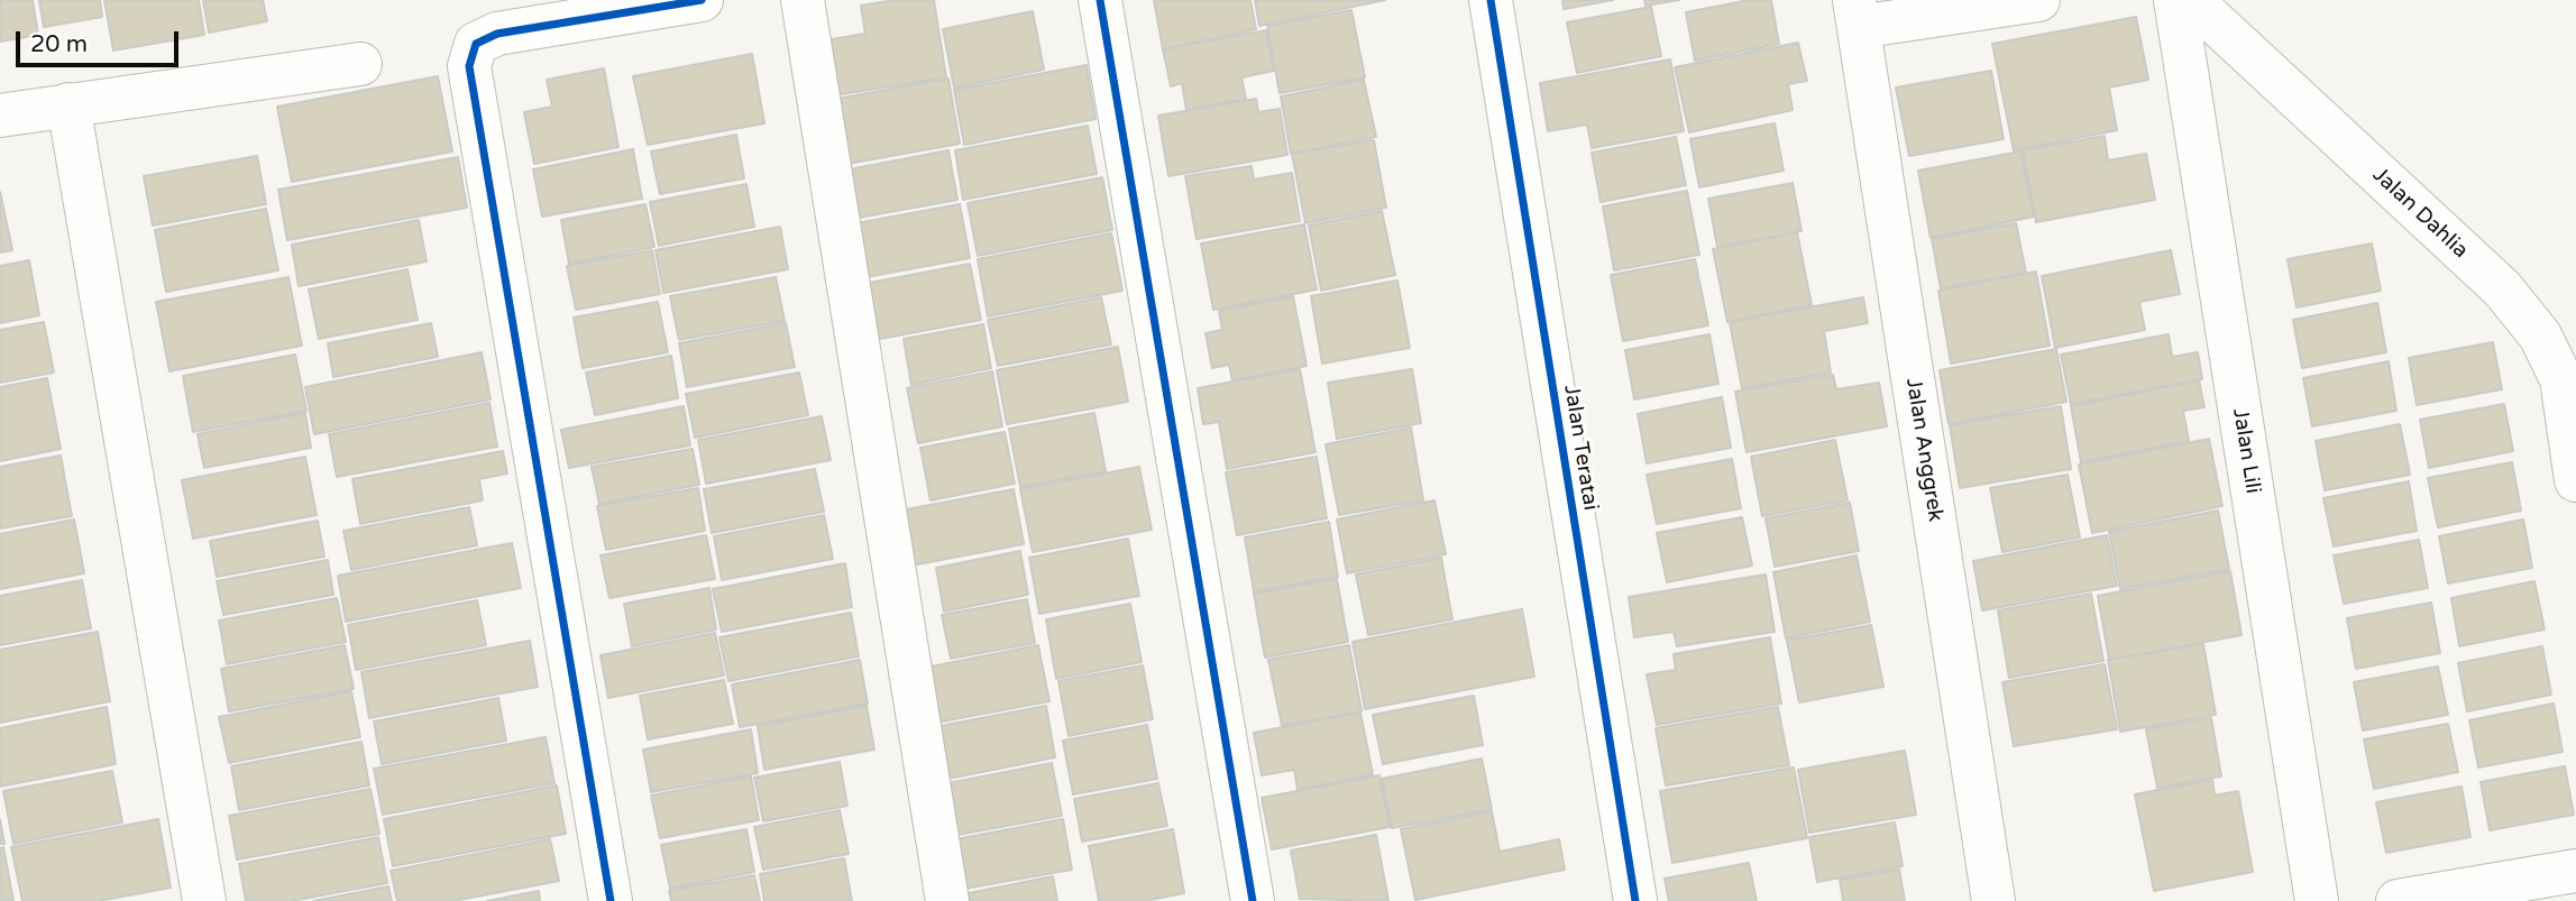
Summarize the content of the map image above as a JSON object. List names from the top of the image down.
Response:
{
  "streets": {
    "street": [
      "Jalan Dahlia",
      "Jalan Teratai",
      "Jalan Anggrek",
      "Jalan Lili"
    ]
  },
  "crossings": [
    ["Jalan Dahlia", "Jalan Lili"]
  ],
  "scale_bar": "20 m"
}
